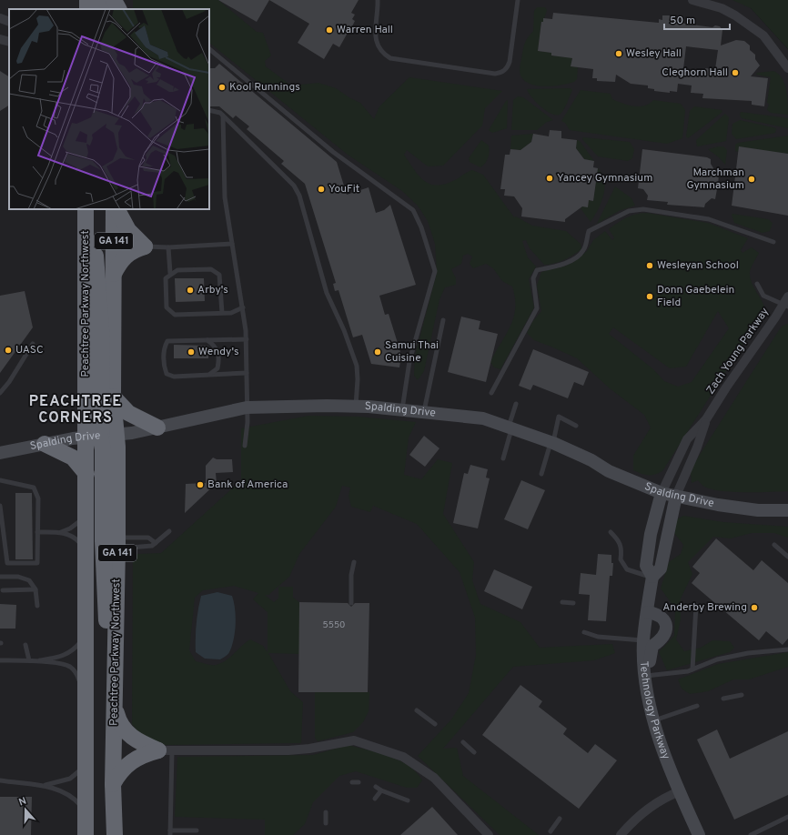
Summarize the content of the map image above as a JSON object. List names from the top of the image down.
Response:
{
  "streets": {
    "highway": ["GA 141", "Peachtree Parkway Northwest"],
    "main road": ["Spalding Drive", "Technology Parkway"],
    "street": ["Zach Young Parkway"]
  },
  "crossings": [
    ["Peachtree Parkway Northwest", "Spalding Drive"],
    ["Zach Young Parkway", "Spalding Drive"],
    ["Zach Young Parkway", "Technology Parkway"],
    ["Spalding Drive", "Technology Parkway"]
  ],
  "districts": ["PEACHTREE CORNERS"],
  "places": [
    "Warren Hall",
    "Wesley Hall",
    "Cleghorn Hall",
    "Kool Runnings",
    "Yancey Gymnasium",
    "Marchman Gymnasium",
    "YouFit",
    "Wesleyan School",
    "Arby's",
    "Donn Gaebelein Field",
    "UASC",
    "Wendy's",
    "Samui Thai Cuisine",
    "Bank of America",
    "Anderby Brewing"
  ],
  "house_numbers": ["5550"],
  "scale_bar": "50 m",
  "north": "top"
}
